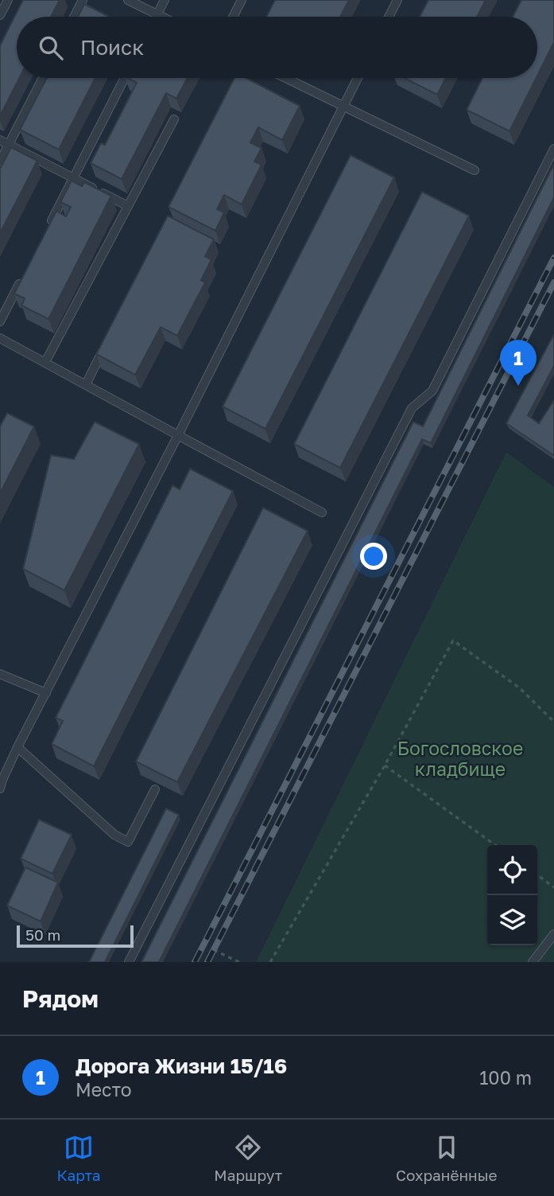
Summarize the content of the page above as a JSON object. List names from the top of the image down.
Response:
{
  "parks": ["Богословское кладбище"],
  "scale_bar": "50 m",
  "page": {
    "search": "Поиск",
    "pins": "1",
    "scale": "50 m",
    "heading": "Рядом",
    "list": [
      {
        "mark": "1",
        "name": "Дорога Жизни 15/16",
        "note": "Место",
        "value": "100 m"
      }
    ],
    "nav": ["Карта", "Маршрут", "Сохранённые"]
  }
}
